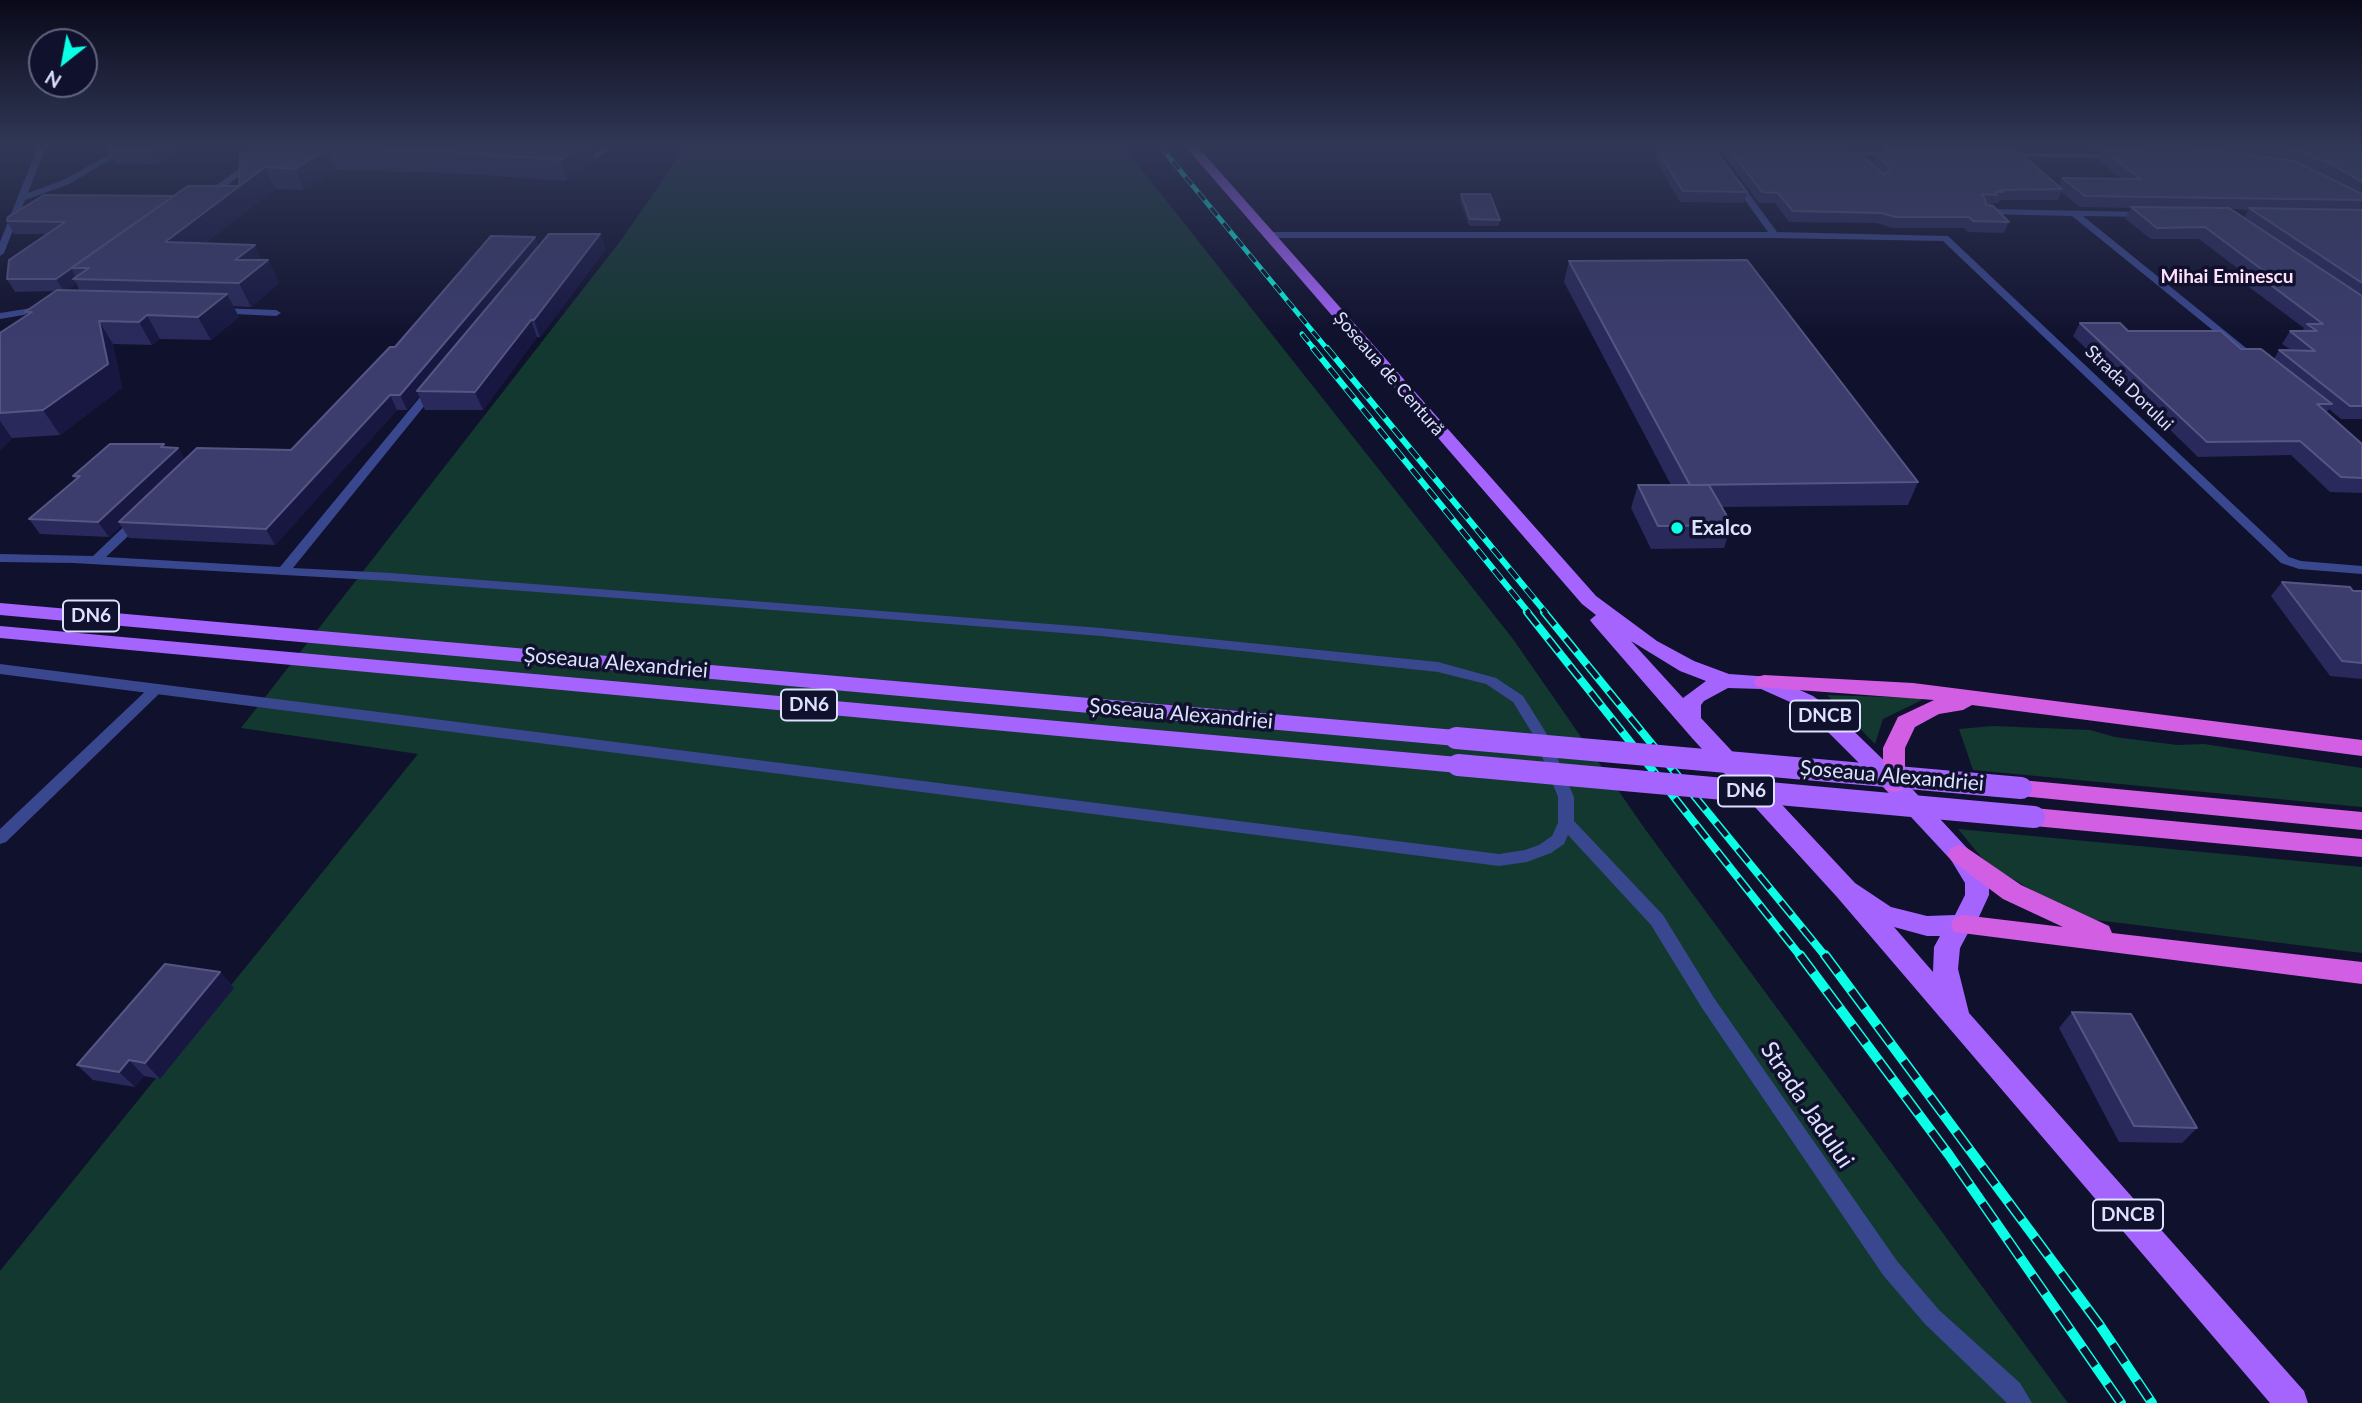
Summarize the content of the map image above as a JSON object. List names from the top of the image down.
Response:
{
  "streets": {
    "highway": ["DN6", "Șoseaua Alexandriei"],
    "main road": ["Șoseaua de Centură", "DNCB"],
    "street": ["Strada Dorului", "Strada Jadului"]
  },
  "districts": ["Mihai Eminescu"],
  "places": ["Exalco"],
  "north": "bottom left"
}
